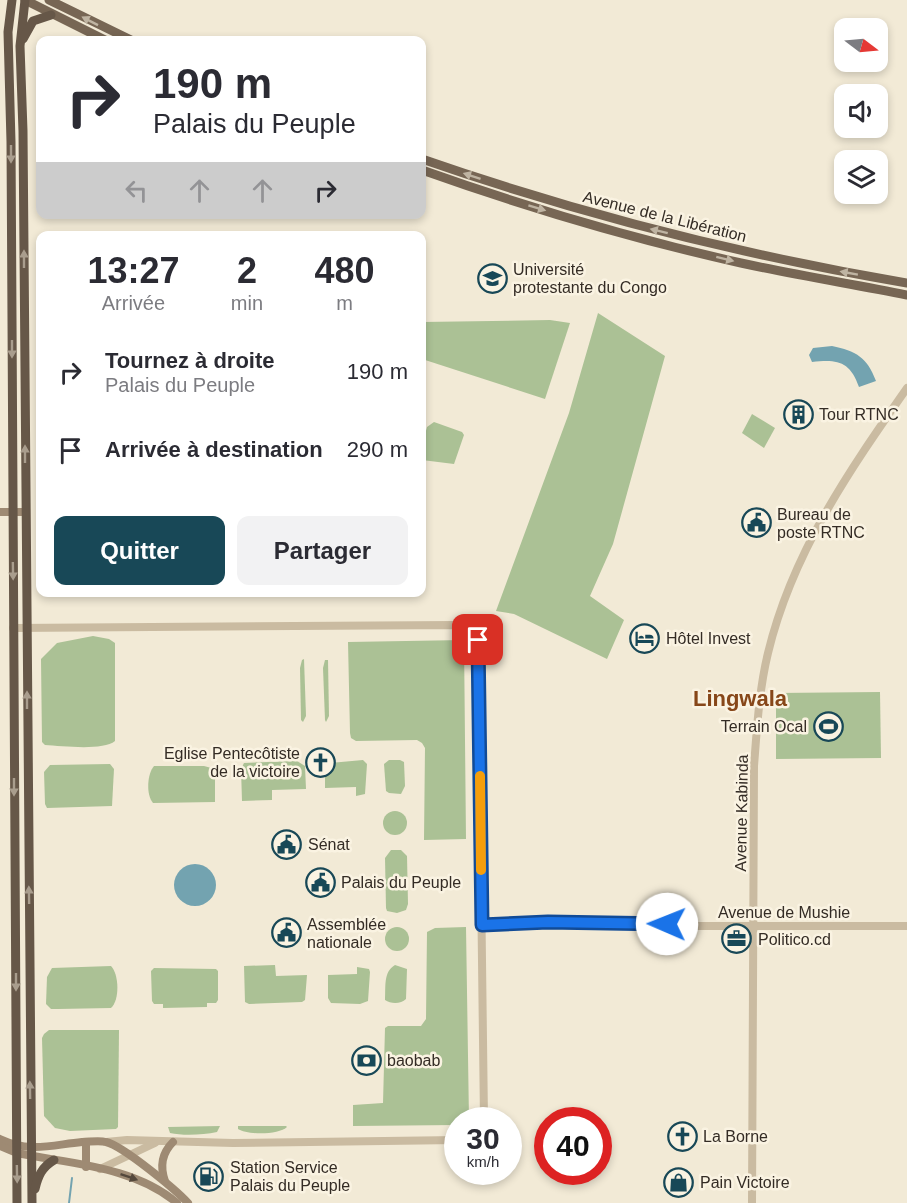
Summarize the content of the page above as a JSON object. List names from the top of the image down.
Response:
{
  "streets": {
    "main road": ["Avenue de la Libération"],
    "street": ["Avenue Kabinda", "Avenue de Mushie"]
  },
  "crossings": [
    ["Avenue Kabinda", "Avenue de Mushie"]
  ],
  "districts": ["Lingwala"],
  "places": {
    "school or university": ["Université protestante du Congo"],
    "building": ["Tour RTNC"],
    "public building": [
      "Bureau de poste RTNC",
      "Sénat",
      "Palais du Peuple",
      "Assemblée nationale"
    ],
    "hotel": ["Hôtel Invest"],
    "sports": ["Terrain Ocal"],
    "church": ["Eglise Pentecôtiste de la victoire", "La Borne"],
    "office": ["Politico.cd"],
    "bank": ["baobab"],
    "fuel station": ["Station Service Palais du Peuple"],
    "shop": ["Pain Victoire"]
  },
  "north": "right",
  "page": {
    "turn": ["190 m", "Palais du Peuple"],
    "eta": [
      "13:27",
      "Arrivée",
      "2",
      "min",
      "480",
      "m"
    ],
    "list": [
      {
        "name": "Tournez à droite",
        "note": "Palais du Peuple",
        "value": "190 m"
      },
      {
        "name": "Arrivée à destination",
        "value": "290 m"
      }
    ],
    "buttons": ["Quitter", "Partager"],
    "speed": "30 km/h",
    "limit": "40"
  }
}
